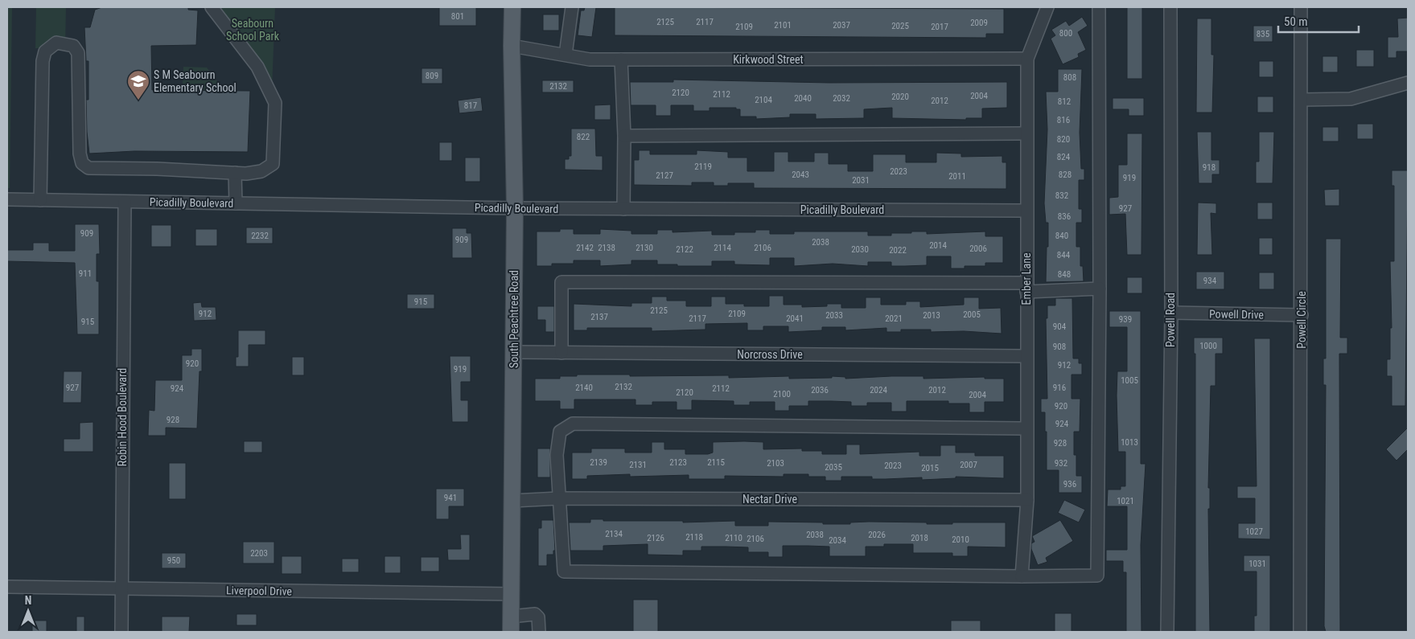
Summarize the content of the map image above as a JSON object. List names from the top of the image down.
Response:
{
  "streets": {
    "main road": ["South Peachtree Road"],
    "street": [
      "Kirkwood Street",
      "Picadilly Boulevard",
      "Ember Lane",
      "Powell Drive",
      "Powell Road",
      "Powell Circle",
      "Norcross Drive",
      "Robin Hood Boulevard",
      "Nectar Drive",
      "Liverpool Drive"
    ]
  },
  "crossings": [
    ["Kirkwood Street", "Ember Lane"],
    ["Kirkwood Street", "South Peachtree Road"],
    ["Picadilly Boulevard", "Ember Lane"],
    ["Picadilly Boulevard", "South Peachtree Road"],
    ["Picadilly Boulevard", "Robin Hood Boulevard"],
    ["Ember Lane", "Norcross Drive"],
    ["Ember Lane", "Nectar Drive"],
    ["Powell Drive", "Powell Road"],
    ["Powell Drive", "Powell Circle"],
    ["South Peachtree Road", "Norcross Drive"],
    ["South Peachtree Road", "Nectar Drive"],
    ["South Peachtree Road", "Liverpool Drive"],
    ["Robin Hood Boulevard", "Liverpool Drive"]
  ],
  "parks": ["Seabourn School Park"],
  "places": {
    "school or university": ["S M Seabourn Elementary School"]
  },
  "house_numbers": [
    "801",
    "2125",
    "2117",
    "2009",
    "2101",
    "2037",
    "2025",
    "2109",
    "2017",
    "800",
    "835",
    "809",
    "808",
    "2132",
    "2120",
    "2112",
    "2004",
    "2020",
    "2040",
    "2032",
    "2104",
    "2012",
    "812",
    "817",
    "816",
    "822",
    "820",
    "824",
    "2119",
    "918",
    "2023",
    "2043",
    "828",
    "2127",
    "2011",
    "919",
    "2031",
    "832",
    "927",
    "836",
    "909",
    "2232",
    "840",
    "909",
    "2038",
    "2014",
    "2142",
    "2138",
    "2130",
    "2114",
    "2106",
    "2006",
    "2122",
    "2030",
    "2022",
    "844",
    "911",
    "848",
    "934",
    "915",
    "2125",
    "912",
    "2109",
    "2005",
    "2033",
    "2013",
    "2137",
    "2117",
    "2041",
    "2021",
    "939",
    "915",
    "904",
    "1000",
    "908",
    "920",
    "912",
    "919",
    "1005",
    "2132",
    "927",
    "2140",
    "916",
    "924",
    "2112",
    "2036",
    "2024",
    "2012",
    "2120",
    "2100",
    "2004",
    "920",
    "928",
    "924",
    "1013",
    "928",
    "2139",
    "2123",
    "2115",
    "2103",
    "932",
    "2131",
    "2007",
    "2023",
    "2035",
    "2015",
    "936",
    "941",
    "1021",
    "1027",
    "2134",
    "2038",
    "2026",
    "2118",
    "2126",
    "2110",
    "2018",
    "2106",
    "2010",
    "2034",
    "2203",
    "950",
    "1031"
  ],
  "scale_bar": "50 m",
  "north": "top"
}
